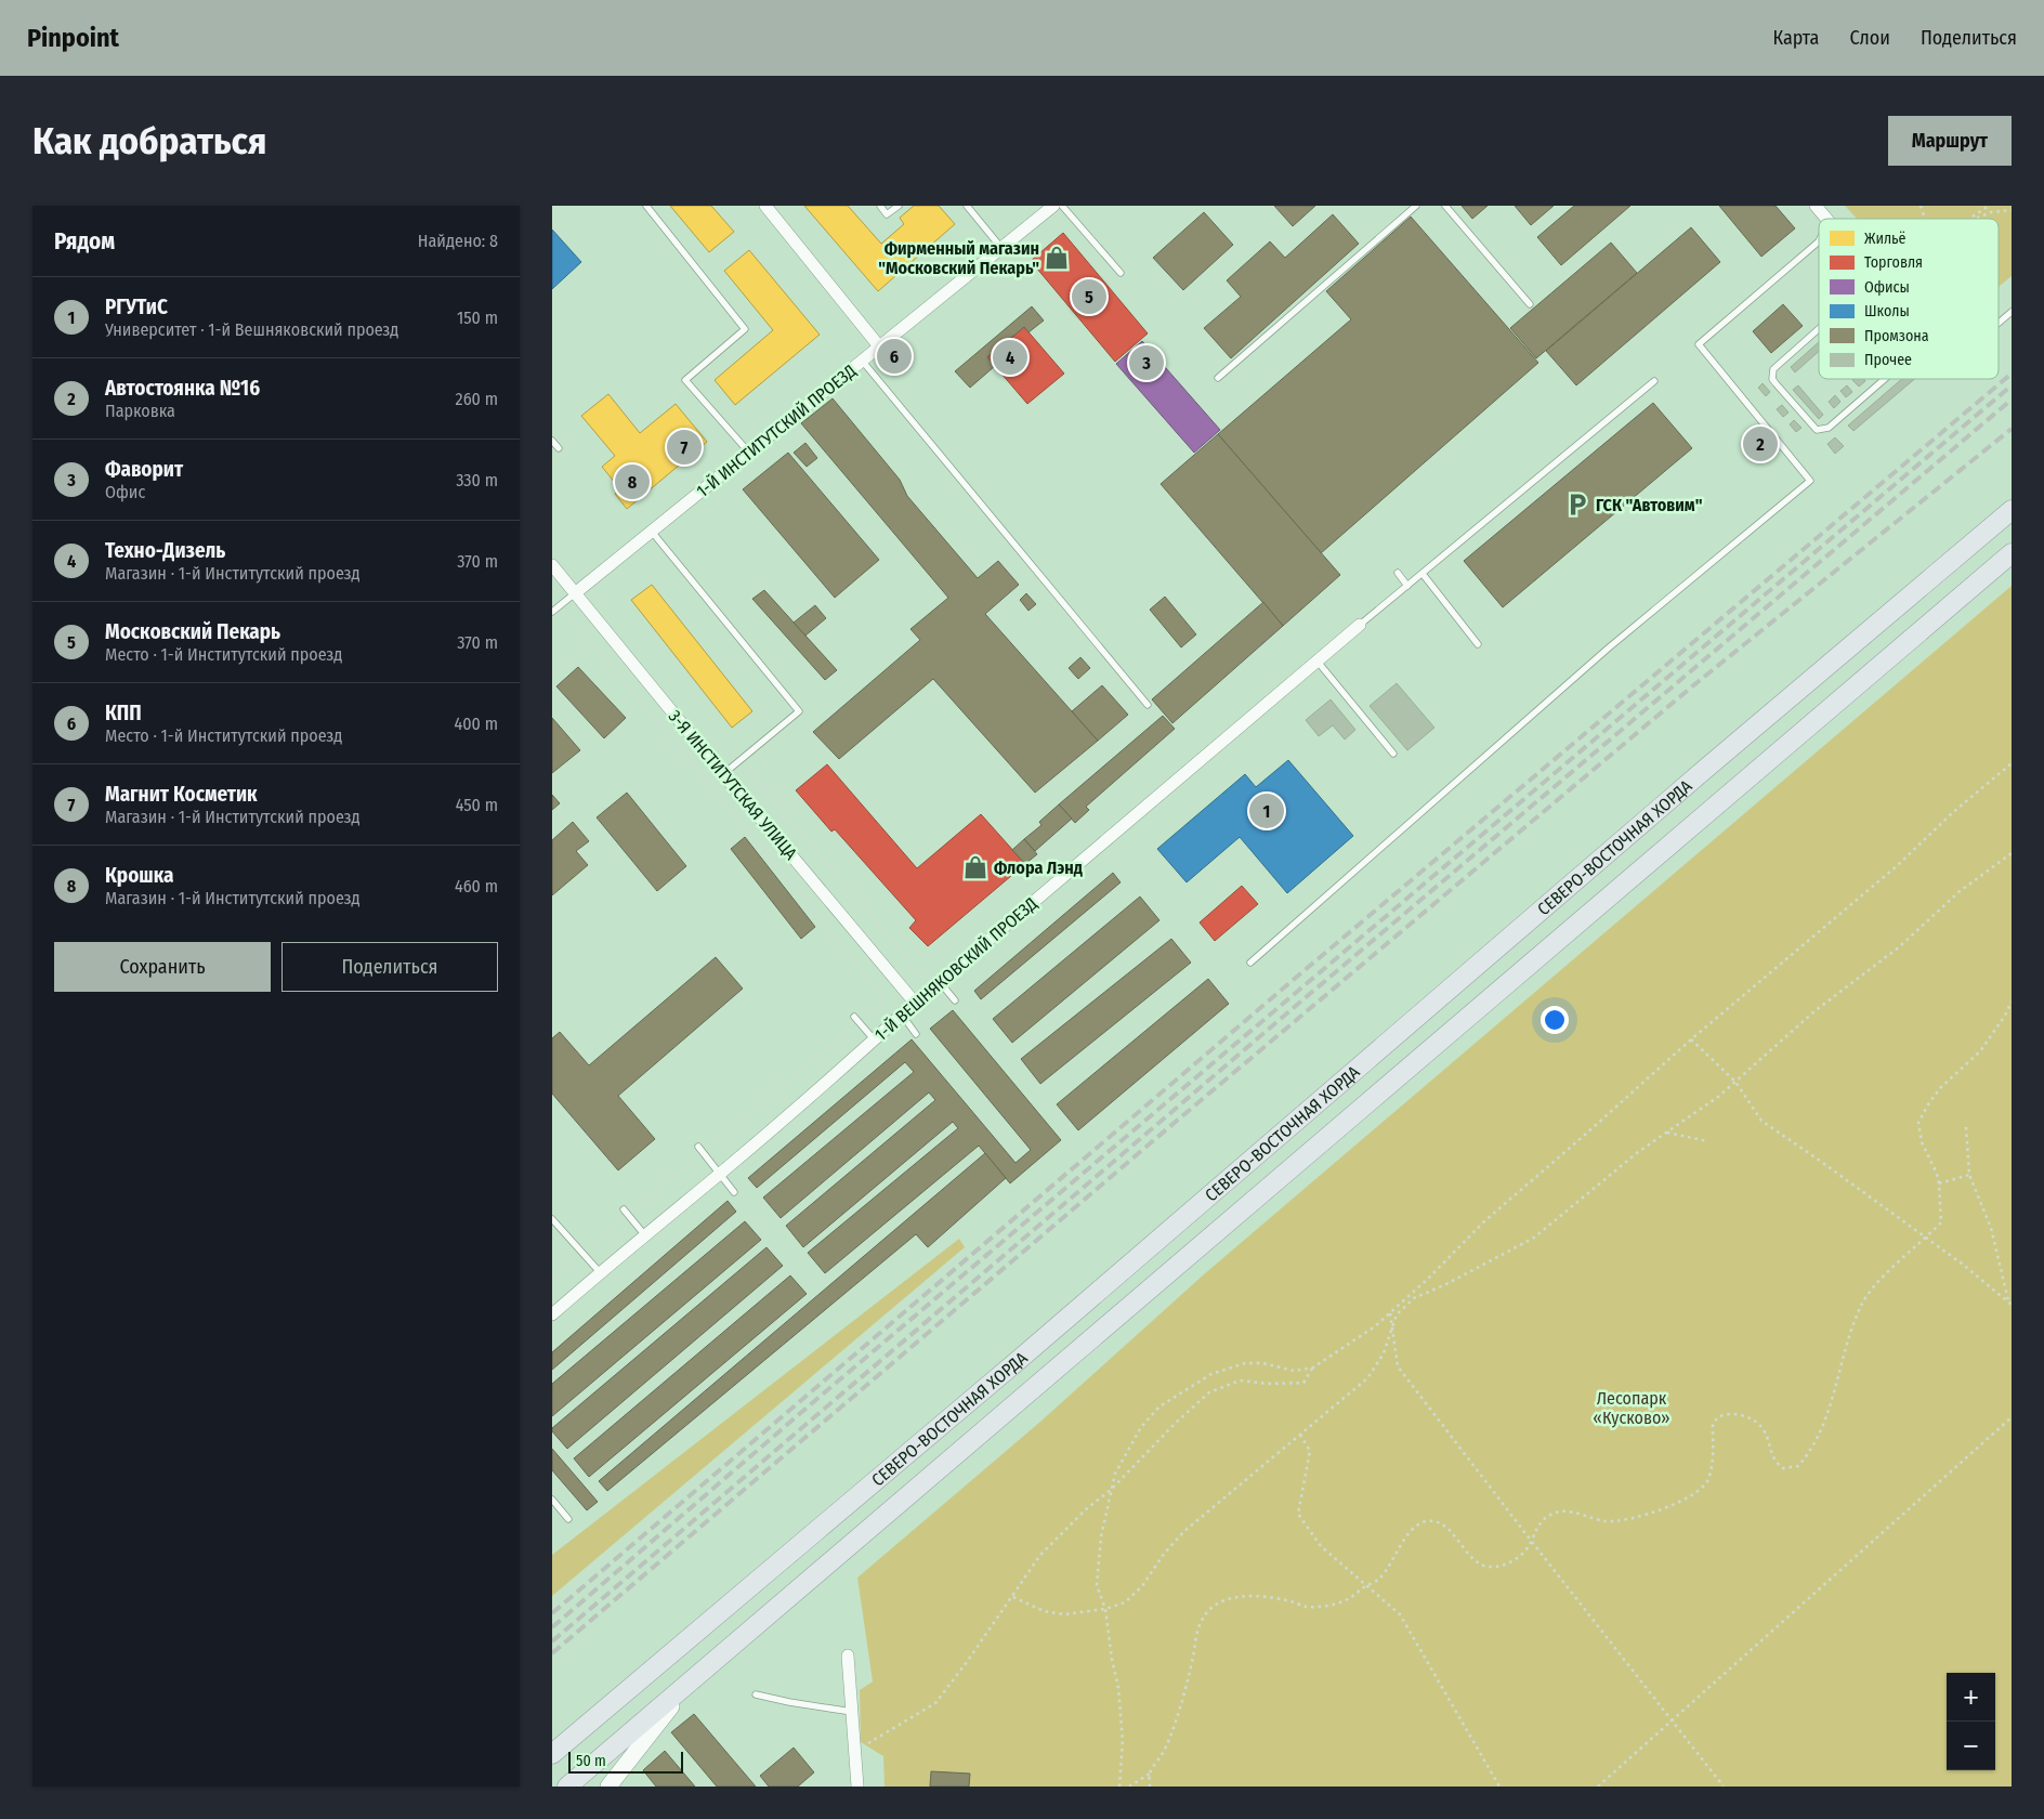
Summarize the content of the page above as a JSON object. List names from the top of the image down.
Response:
{
  "streets": {
    "main road": ["СЕВЕРО-ВОСТОЧНАЯ ХОРДА"],
    "street": ["1-Й ИНСТИТУТСКИЙ ПРОЕЗД", "3-Я ИНСТИТУТСКАЯ УЛИЦА", "1-Й ВЕШНЯКОВСКИЙ ПРОЕЗД"]
  },
  "crossings": [
    ["1-Й ИНСТИТУТСКИЙ ПРОЕЗД", "3-Я ИНСТИТУТСКАЯ УЛИЦА"],
    ["3-Я ИНСТИТУТСКАЯ УЛИЦА", "1-Й ВЕШНЯКОВСКИЙ ПРОЕЗД"]
  ],
  "parks": ["Лесопарк «Кусково»"],
  "places": {
    "shop": ["Фирменный магазин \"Московский Пекарь\"", "Флора Лэнд"],
    "parking": ["ГСК \"Автовим\""]
  },
  "legend": [
    "Жильё",
    "Торговля",
    "Офисы",
    "Школы",
    "Промзона",
    "Прочее"
  ],
  "scale_bar": "50 m",
  "page": {
    "header": "Pinpoint",
    "nav": ["Карта", "Слои", "Поделиться"],
    "buttons": [
      "Маршрут",
      ["Сохранить", "Поделиться"]
    ],
    "title": "Как добраться",
    "heading": ["Рядом", "Найдено: 8"],
    "list": [
      {
        "mark": "1",
        "name": "РГУТиС",
        "note": "Университет · 1-й Вешняковский проезд",
        "value": "150 m"
      },
      {
        "mark": "2",
        "name": "Автостоянка №16",
        "note": "Парковка",
        "value": "260 m"
      },
      {
        "mark": "3",
        "name": "Фаворит",
        "note": "Офис",
        "value": "330 m"
      },
      {
        "mark": "4",
        "name": "Техно-Дизель",
        "note": "Магазин · 1-й Институтский проезд",
        "value": "370 m"
      },
      {
        "mark": "5",
        "name": "Московский Пекарь",
        "note": "Место · 1-й Институтский проезд",
        "value": "370 m"
      },
      {
        "mark": "6",
        "name": "КПП",
        "note": "Место · 1-й Институтский проезд",
        "value": "400 m"
      },
      {
        "mark": "7",
        "name": "Магнит Косметик",
        "note": "Магазин · 1-й Институтский проезд",
        "value": "450 m"
      },
      {
        "mark": "8",
        "name": "Крошка",
        "note": "Магазин · 1-й Институтский проезд",
        "value": "460 m"
      }
    ],
    "pins": [
      "5",
      "6",
      "4",
      "3",
      "2",
      "7",
      "8",
      "1"
    ],
    "map_buttons": ["+", "−"],
    "scale": "50 m"
  }
}
